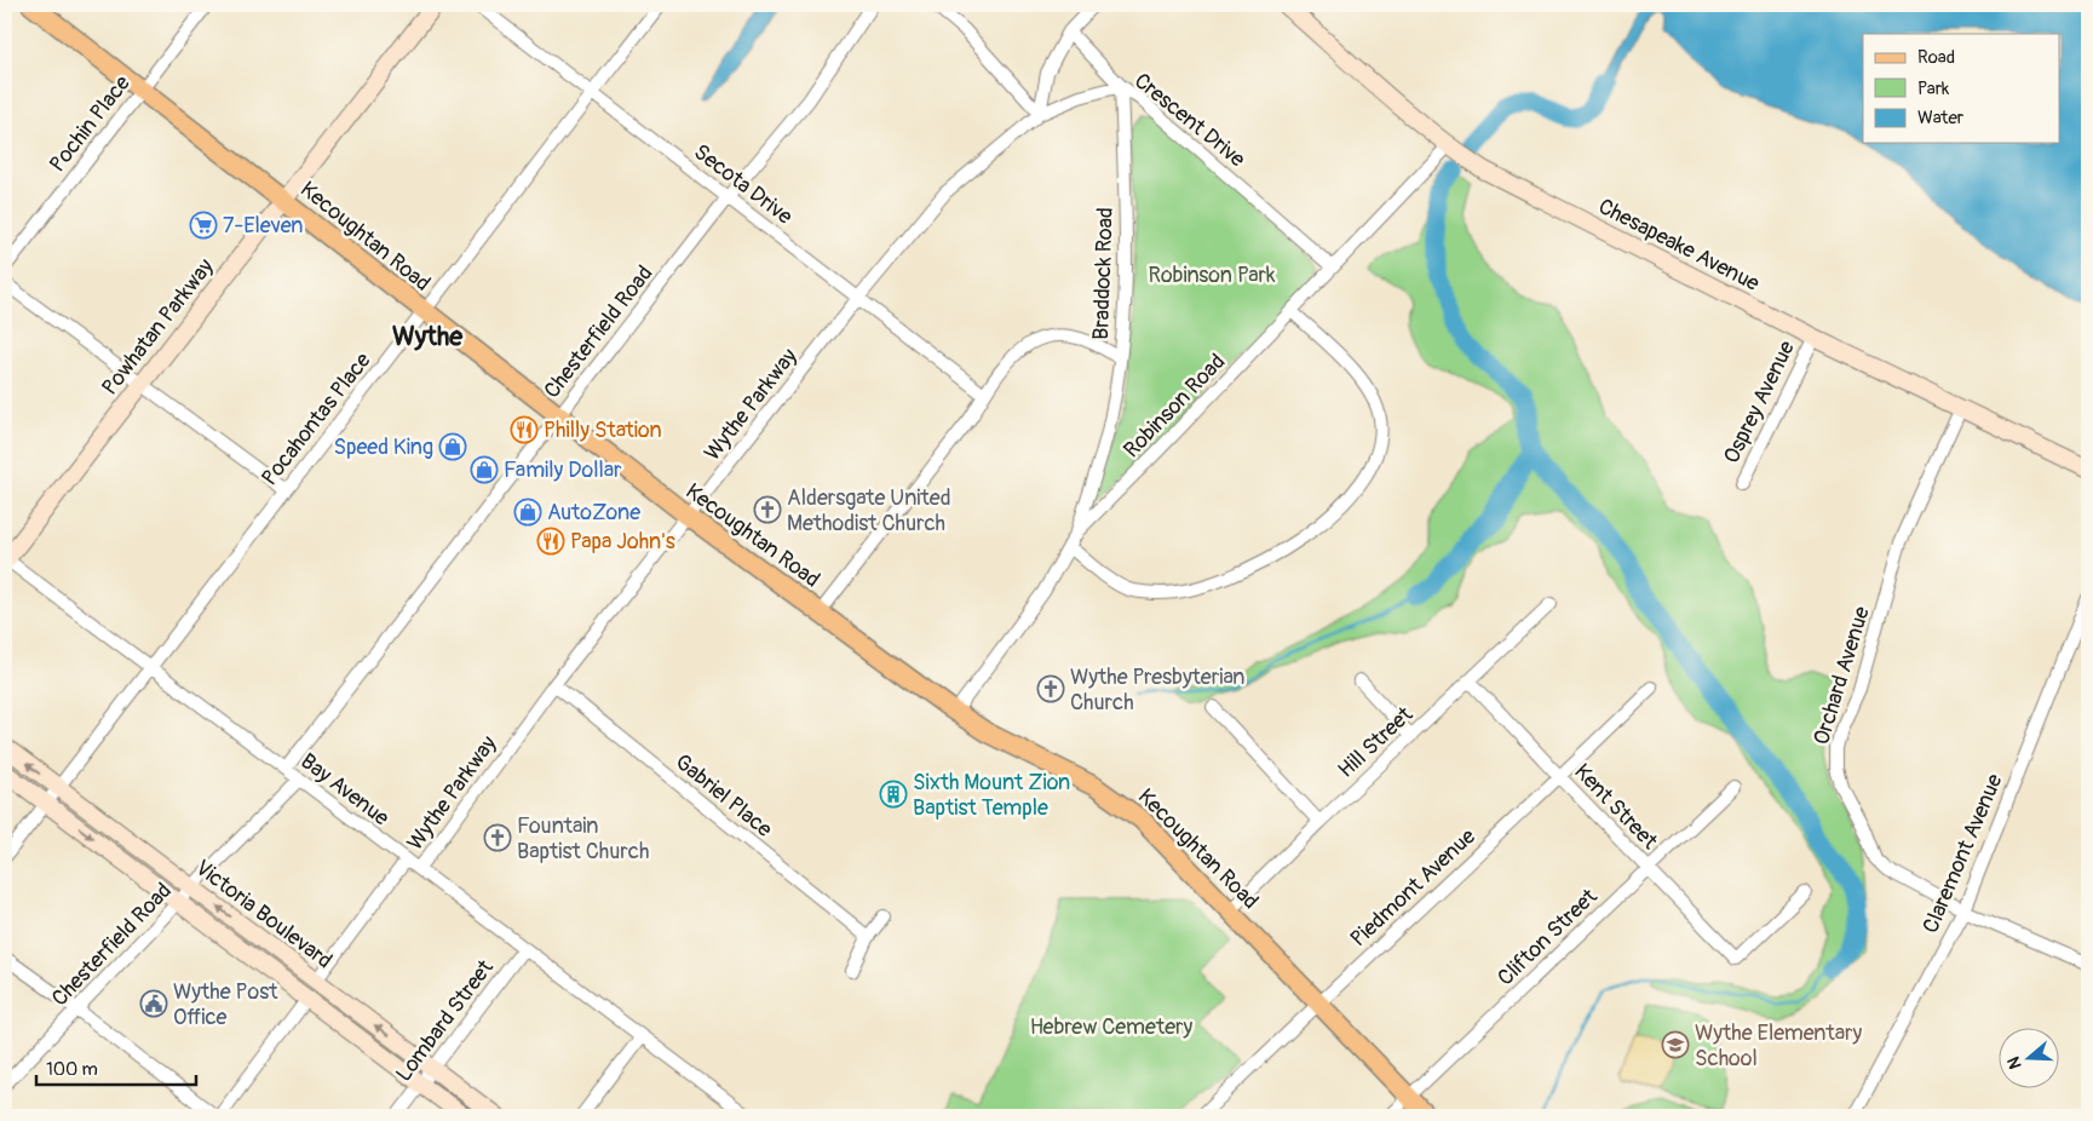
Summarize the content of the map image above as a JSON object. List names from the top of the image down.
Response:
{
  "streets": {
    "main road": [
      "Kecoughtan Road",
      "Chesapeake Avenue",
      "Powhatan Parkway",
      "Victoria Boulevard"
    ],
    "street": [
      "Crescent Drive",
      "Pochin Place",
      "Secota Drive",
      "Braddock Road",
      "Chesterfield Road",
      "Osprey Avenue",
      "Wythe Parkway",
      "Robinson Road",
      "Pocahontas Place",
      "Orchard Avenue",
      "Hill Street",
      "Bay Avenue",
      "Gabriel Place",
      "Kent Street",
      "Claremont Avenue",
      "Piedmont Avenue",
      "Clifton Street",
      "Lombard Street"
    ]
  },
  "crossings": [
    ["Crescent Drive", "Braddock Road"],
    ["Crescent Drive", "Wythe Parkway"],
    ["Crescent Drive", "Robinson Road"],
    ["Pochin Place", "Kecoughtan Road"],
    ["Secota Drive", "Chesterfield Road"],
    ["Secota Drive", "Wythe Parkway"],
    ["Secota Drive", "Pocahontas Place"],
    ["Kecoughtan Road", "Powhatan Parkway"],
    ["Kecoughtan Road", "Chesterfield Road"],
    ["Kecoughtan Road", "Wythe Parkway"],
    ["Kecoughtan Road", "Robinson Road"],
    ["Kecoughtan Road", "Pocahontas Place"],
    ["Kecoughtan Road", "Hill Street"],
    ["Kecoughtan Road", "Piedmont Avenue"],
    ["Kecoughtan Road", "Clifton Street"],
    ["Chesapeake Avenue", "Osprey Avenue"],
    ["Chesapeake Avenue", "Robinson Road"],
    ["Chesapeake Avenue", "Orchard Avenue"],
    ["Braddock Road", "Robinson Road"],
    ["Powhatan Parkway", "Bay Avenue"],
    ["Chesterfield Road", "Bay Avenue"],
    ["Chesterfield Road", "Victoria Boulevard"],
    ["Wythe Parkway", "Bay Avenue"],
    ["Wythe Parkway", "Gabriel Place"],
    ["Pocahontas Place", "Bay Avenue"],
    ["Pocahontas Place", "Victoria Boulevard"],
    ["Orchard Avenue", "Claremont Avenue"],
    ["Hill Street", "Kent Street"],
    ["Bay Avenue", "Lombard Street"],
    ["Kent Street", "Piedmont Avenue"],
    ["Kent Street", "Clifton Street"],
    ["Victoria Boulevard", "Lombard Street"]
  ],
  "districts": ["Wythe"],
  "parks": ["Robinson Park", "Hebrew Cemetery"],
  "places": {
    "supermarket": ["7-Eleven"],
    "restaurant": ["Philly Station", "Papa John's"],
    "shop": ["Speed King", "Family Dollar", "AutoZone"],
    "church": ["Aldersgate United Methodist Church", "Wythe Presbyterian Church", "Fountain Baptist Church"],
    "building": ["Sixth Mount Zion Baptist Temple"],
    "public building": ["Wythe Post Office"],
    "school or university": ["Wythe Elementary School"]
  },
  "legend": ["Road", "Park", "Water"],
  "scale_bar": "100 m",
  "north": "left"
}
